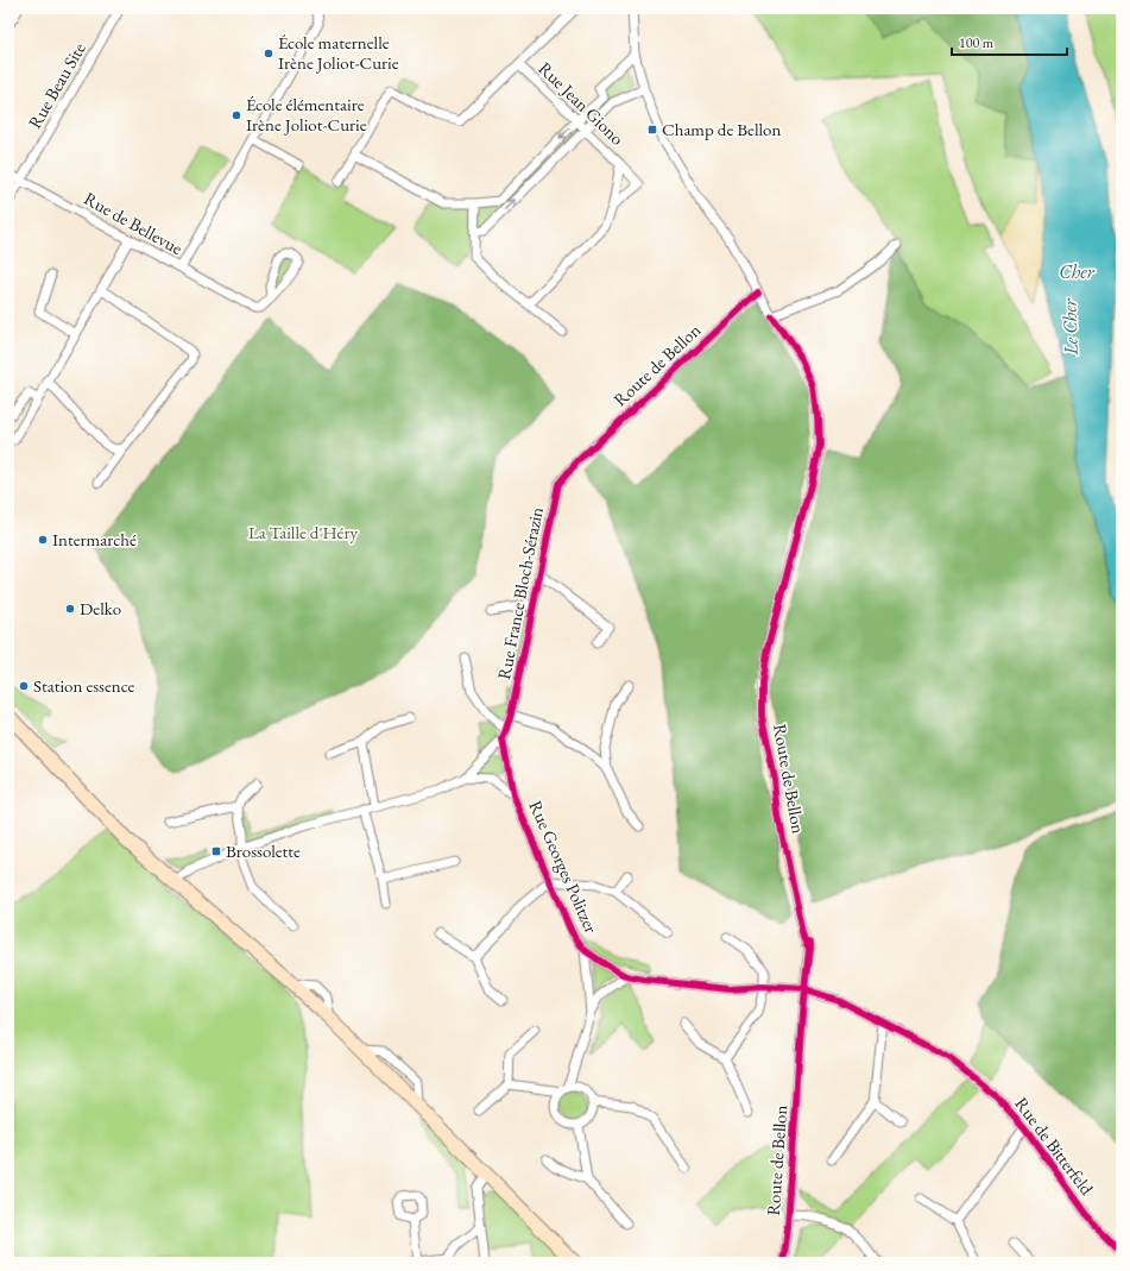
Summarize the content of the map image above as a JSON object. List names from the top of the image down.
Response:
{
  "streets": {
    "street": [
      "Rue Beau Site",
      "Rue Jean Giono",
      "Rue de Bellevue",
      "Route de Bellon",
      "Rue France Bloch-Sérazin",
      "Rue Georges Politzer",
      "Rue de Bitterfeld"
    ]
  },
  "crossings": [
    ["Rue Beau Site", "Rue de Bellevue"],
    ["Route de Bellon", "Rue France Bloch-Sérazin"],
    ["Route de Bellon", "Rue Georges Politzer"],
    ["Route de Bellon", "Rue de Bitterfeld"],
    ["Rue France Bloch-Sérazin", "Rue Georges Politzer"],
    ["Rue Georges Politzer", "Rue de Bitterfeld"]
  ],
  "water": ["Cher", "Le Cher"],
  "parks": ["La Taille d'Héry"],
  "places": {
    "other": [
      "École maternelle Irène Joliot-Curie",
      "École élémentaire Irène Joliot-Curie",
      "Intermarché",
      "Delko",
      "Station essence"
    ],
    "transit": ["Champ de Bellon", "Brossolette"]
  },
  "scale_bar": "100 m"
}
